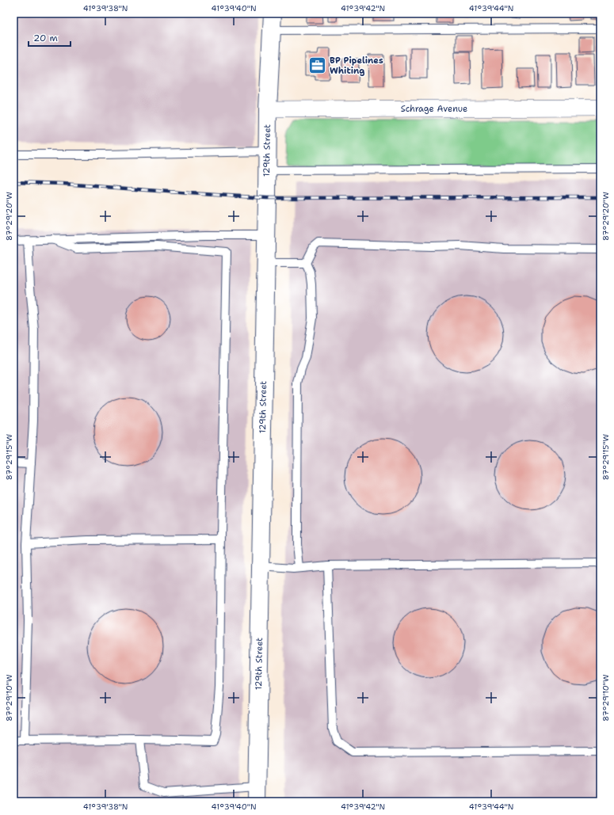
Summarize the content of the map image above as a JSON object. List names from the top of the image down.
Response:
{
  "streets": {
    "main road": ["129th Street"],
    "street": ["Schrage Avenue"]
  },
  "crossings": [
    ["Schrage Avenue", "129th Street"]
  ],
  "places": {
    "office": ["BP Pipelines Whiting"]
  },
  "scale_bar": "20 m",
  "coordinates": [
    "41°39'38\"N",
    "41°39'40\"N",
    "41°39'42\"N",
    "41°39'44\"N",
    "87°29'20\"W",
    "87°29'15\"W",
    "87°29'10\"W"
  ]
}
